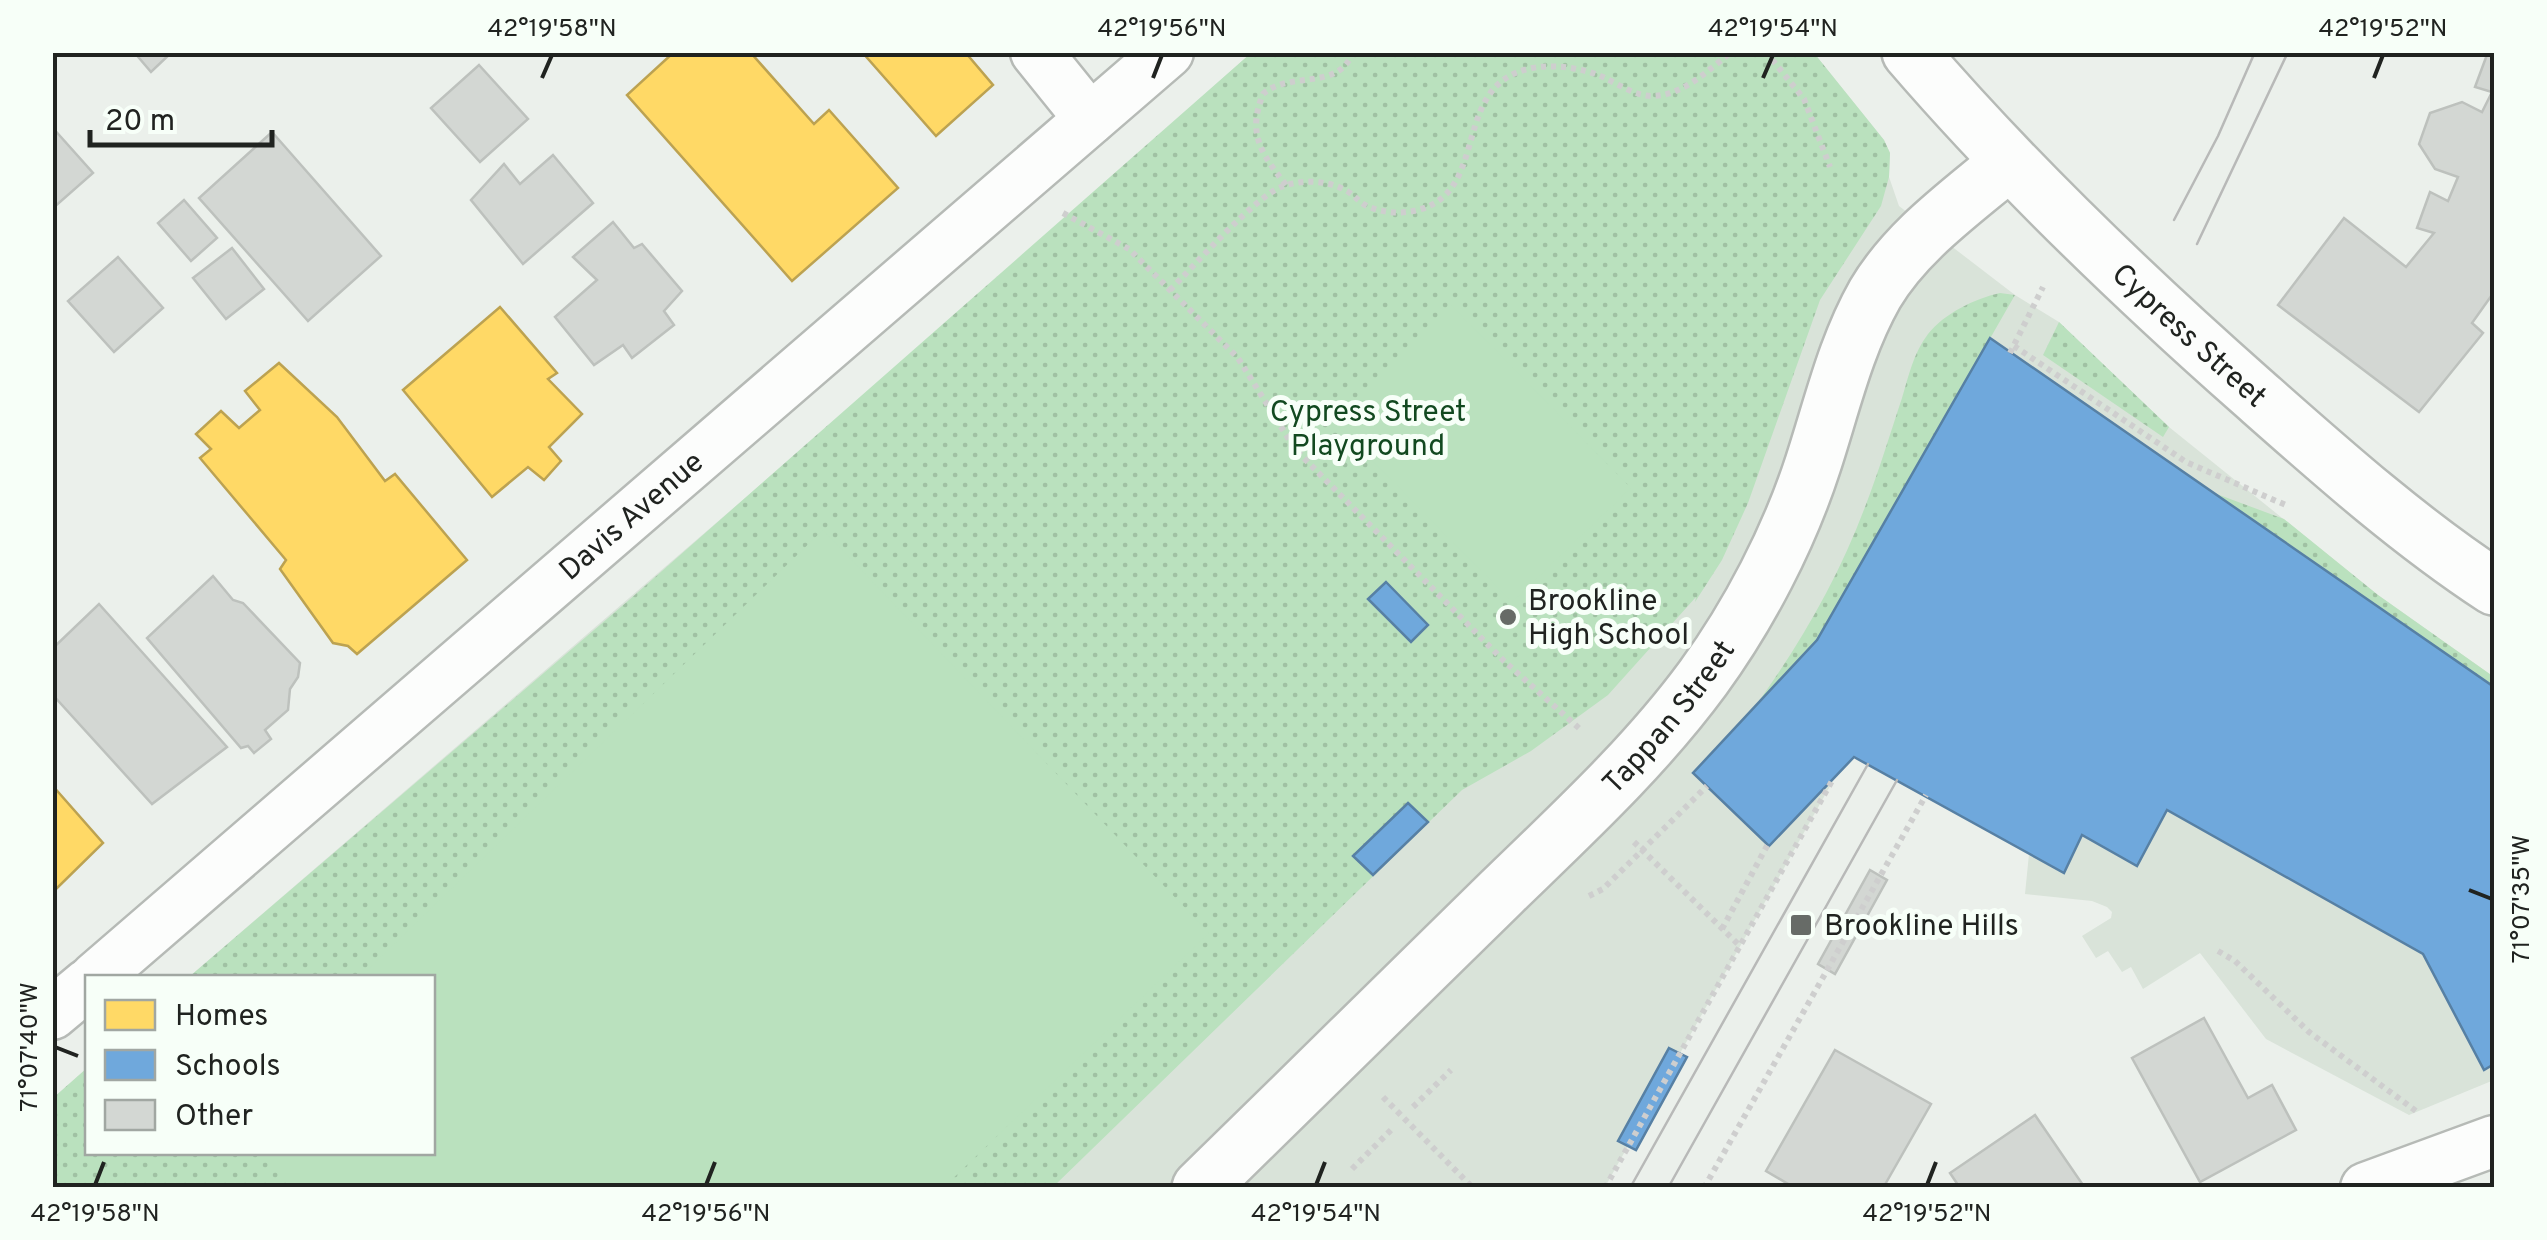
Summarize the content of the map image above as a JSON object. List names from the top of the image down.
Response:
{
  "streets": {
    "street": ["Cypress Street", "Davis Avenue", "Tappan Street"]
  },
  "crossings": [
    ["Cypress Street", "Tappan Street"]
  ],
  "parks": ["Cypress Street Playground"],
  "places": {
    "other": ["Brookline High School"],
    "transit": ["Brookline Hills"]
  },
  "legend": ["Homes", "Schools", "Other"],
  "scale_bar": "20 m",
  "coordinates": [
    "42°19'58\"N",
    "42°19'56\"N",
    "42°19'54\"N",
    "42°19'52\"N",
    "71°07'35\"W",
    "71°07'40\"W"
  ]
}
